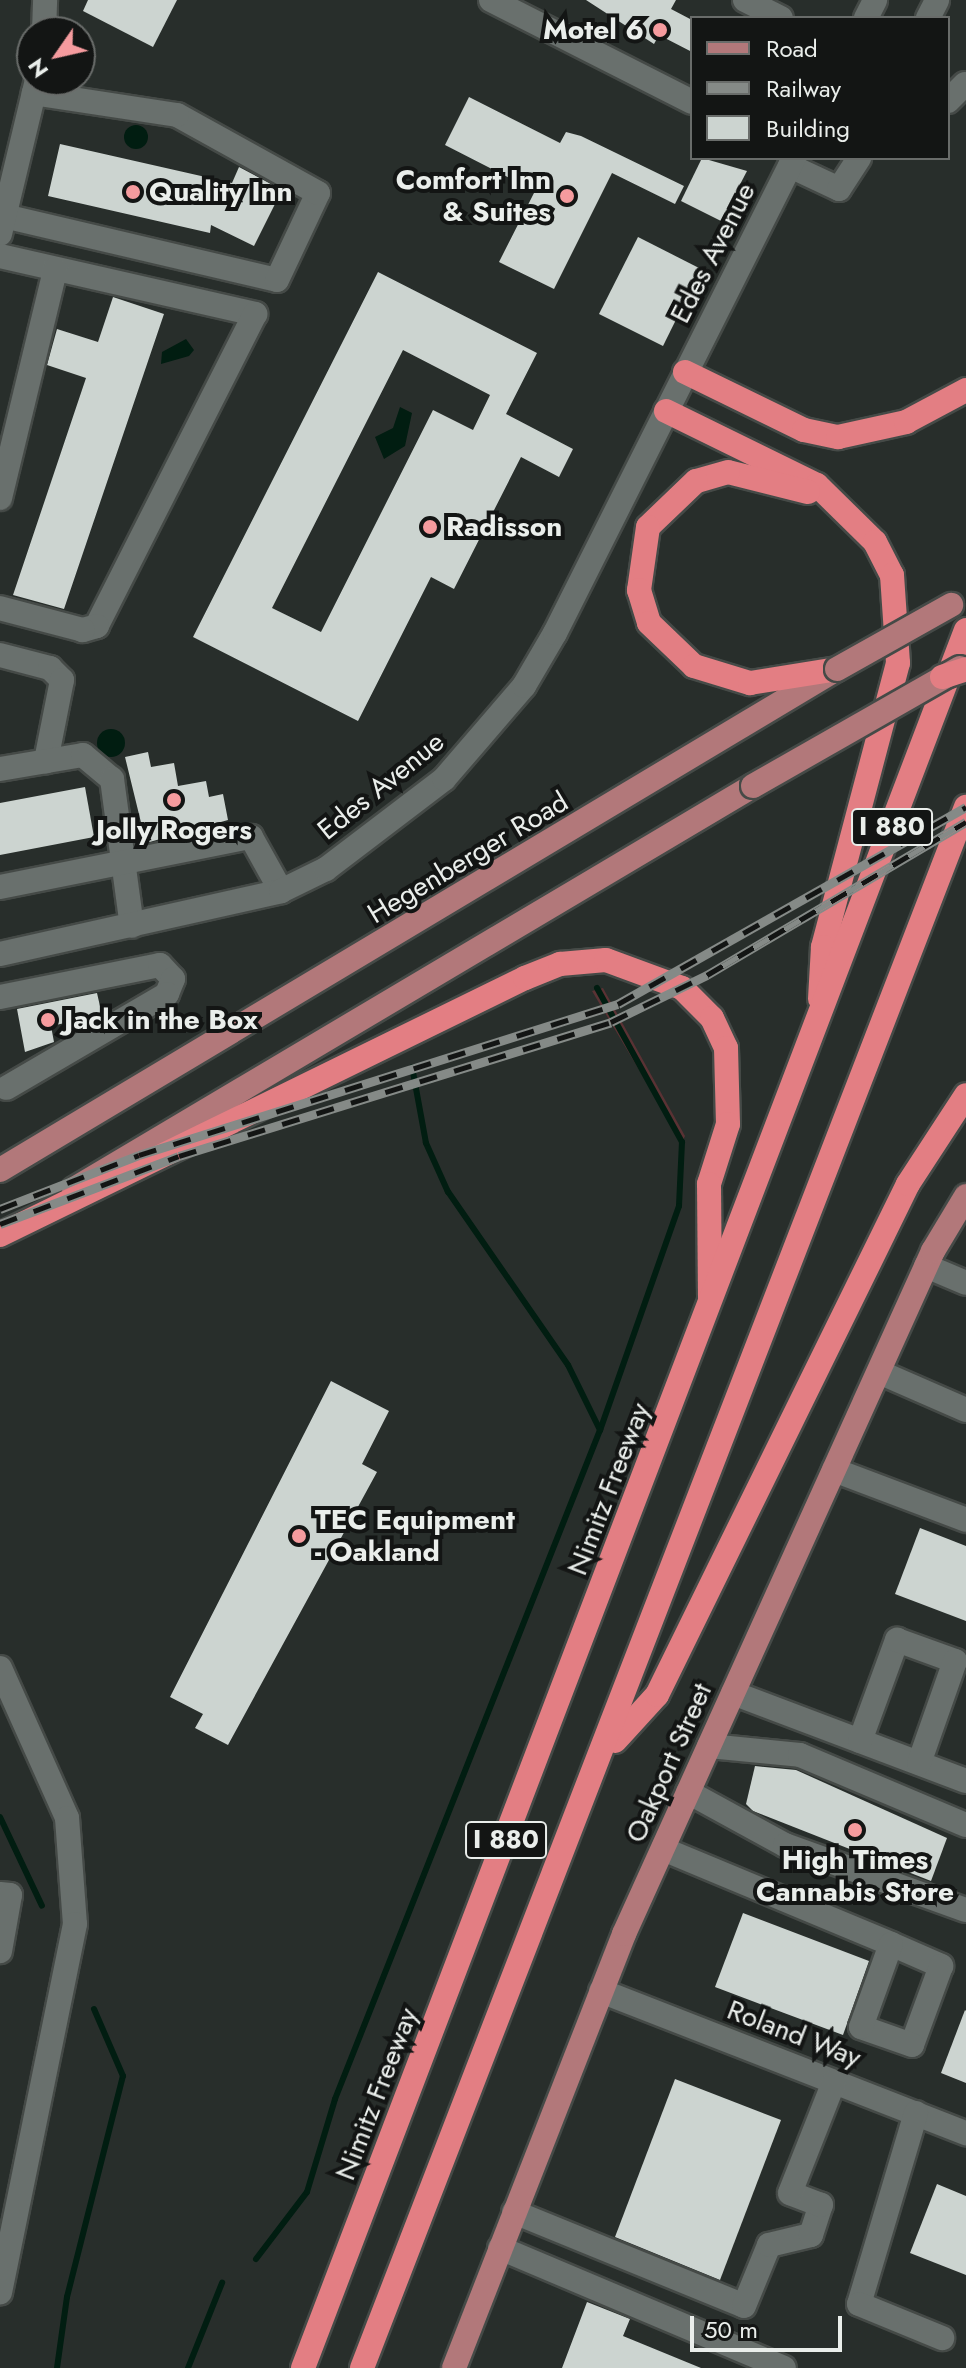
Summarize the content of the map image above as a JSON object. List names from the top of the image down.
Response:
{
  "streets": {
    "highway": ["I 880", "Nimitz Freeway"],
    "main road": ["Hegenberger Road", "Oakport Street"],
    "street": ["Edes Avenue", "Roland Way"]
  },
  "crossings": [
    ["Oakport Street", "Roland Way"]
  ],
  "places": [
    "Motel 6",
    "Quality Inn",
    "Comfort Inn & Suites",
    "Radisson",
    "Jolly Rogers",
    "Jack in the Box",
    "TEC Equipment - Oakland",
    "High Times Cannabis Store"
  ],
  "legend": ["Road", "Railway", "Building"],
  "scale_bar": "50 m",
  "north": "bottom left"
}
